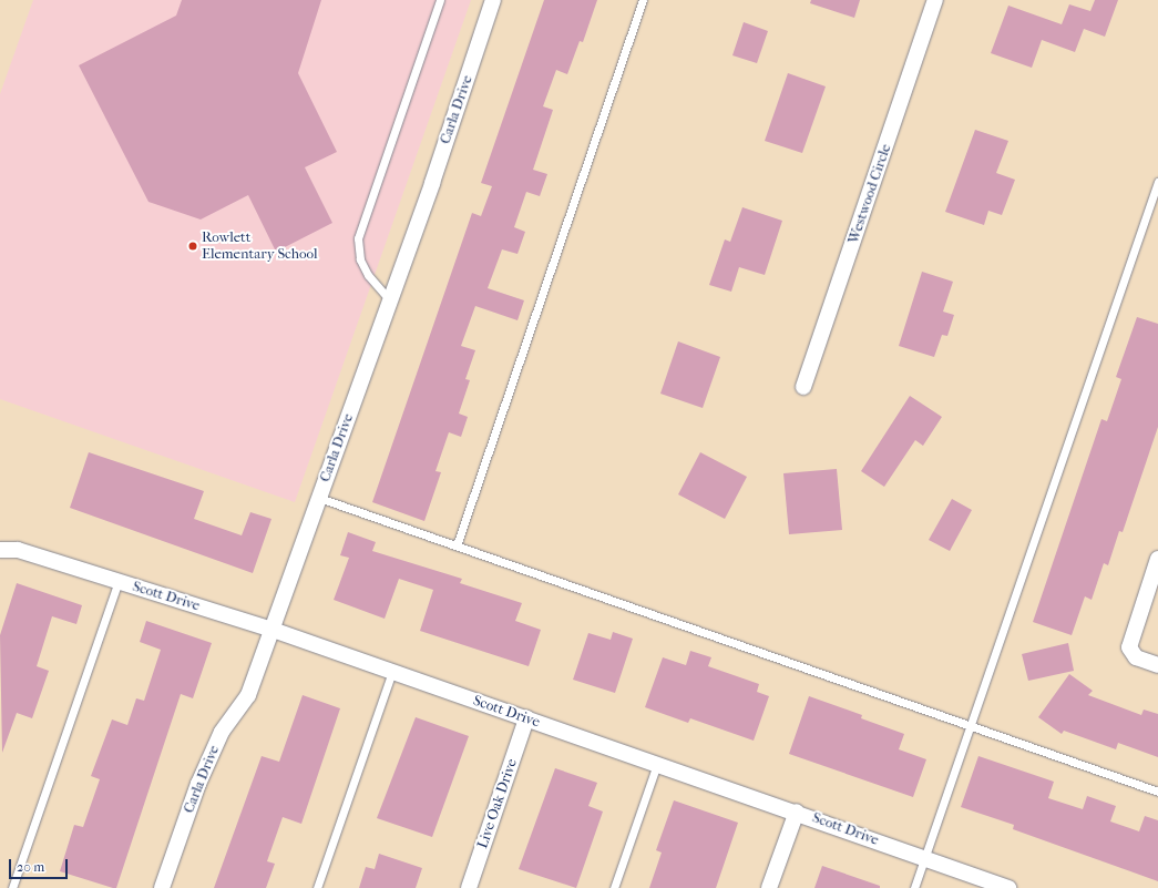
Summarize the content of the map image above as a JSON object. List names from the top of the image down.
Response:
{
  "streets": {
    "street": [
      "Carla Drive",
      "Westwood Circle",
      "Scott Drive",
      "Live Oak Drive"
    ]
  },
  "crossings": [
    ["Carla Drive", "Scott Drive"],
    ["Scott Drive", "Live Oak Drive"]
  ],
  "places": ["Rowlett Elementary School"],
  "scale_bar": "20 m"
}
